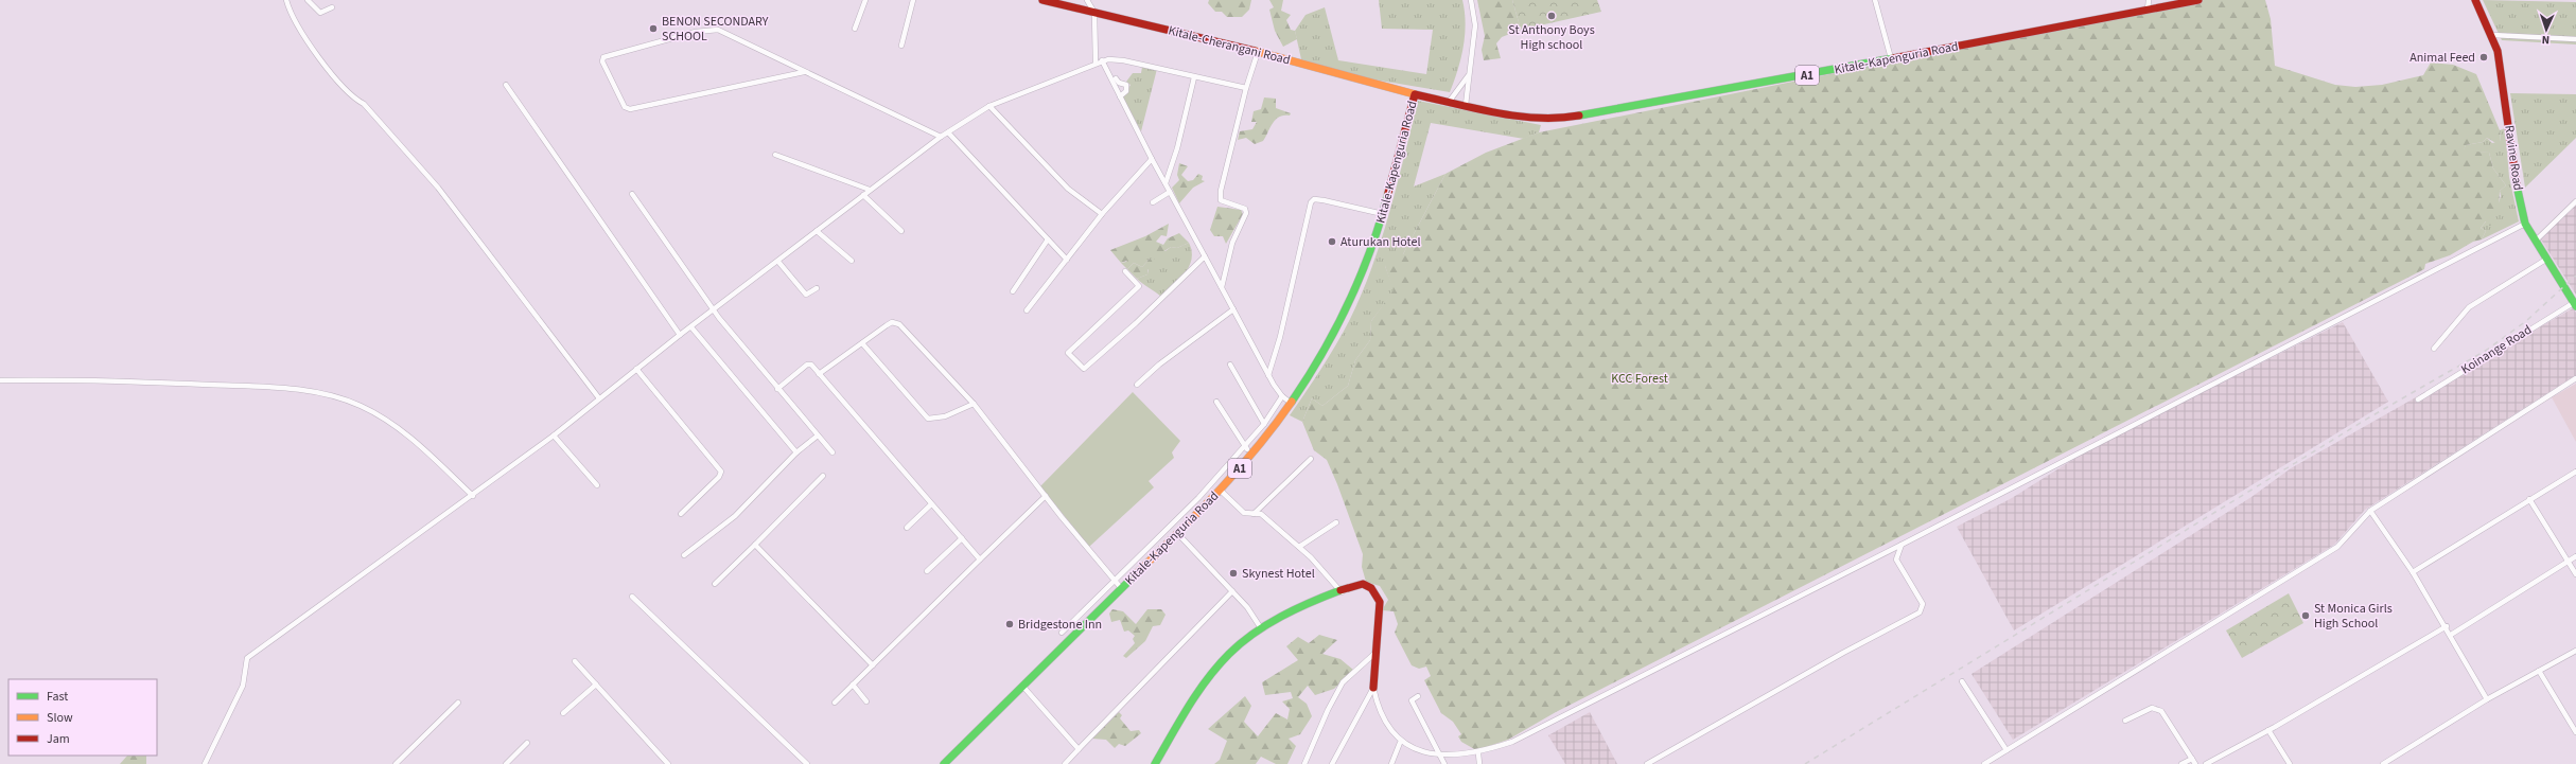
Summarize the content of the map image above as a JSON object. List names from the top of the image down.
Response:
{
  "streets": {
    "main road": [
      "Kitale-Cherangani Road",
      "Kitale-Kapenguria Road",
      "A1",
      "Ravine Road"
    ],
    "street": ["Koinange Road"]
  },
  "crossings": [
    ["Kitale-Cherangani Road", "Kitale-Kapenguria Road"],
    ["Ravine Road", "Koinange Road"]
  ],
  "parks": ["KCC Forest"],
  "places": [
    "St Anthony Boys High school",
    "BENON SECONDARY SCHOOL",
    "Animal Feed",
    "Aturukan Hotel",
    "Skynest Hotel",
    "St Monica Girls High School",
    "Bridgestone Inn"
  ],
  "legend": ["Fast", "Slow", "Jam"],
  "north": "bottom"
}
